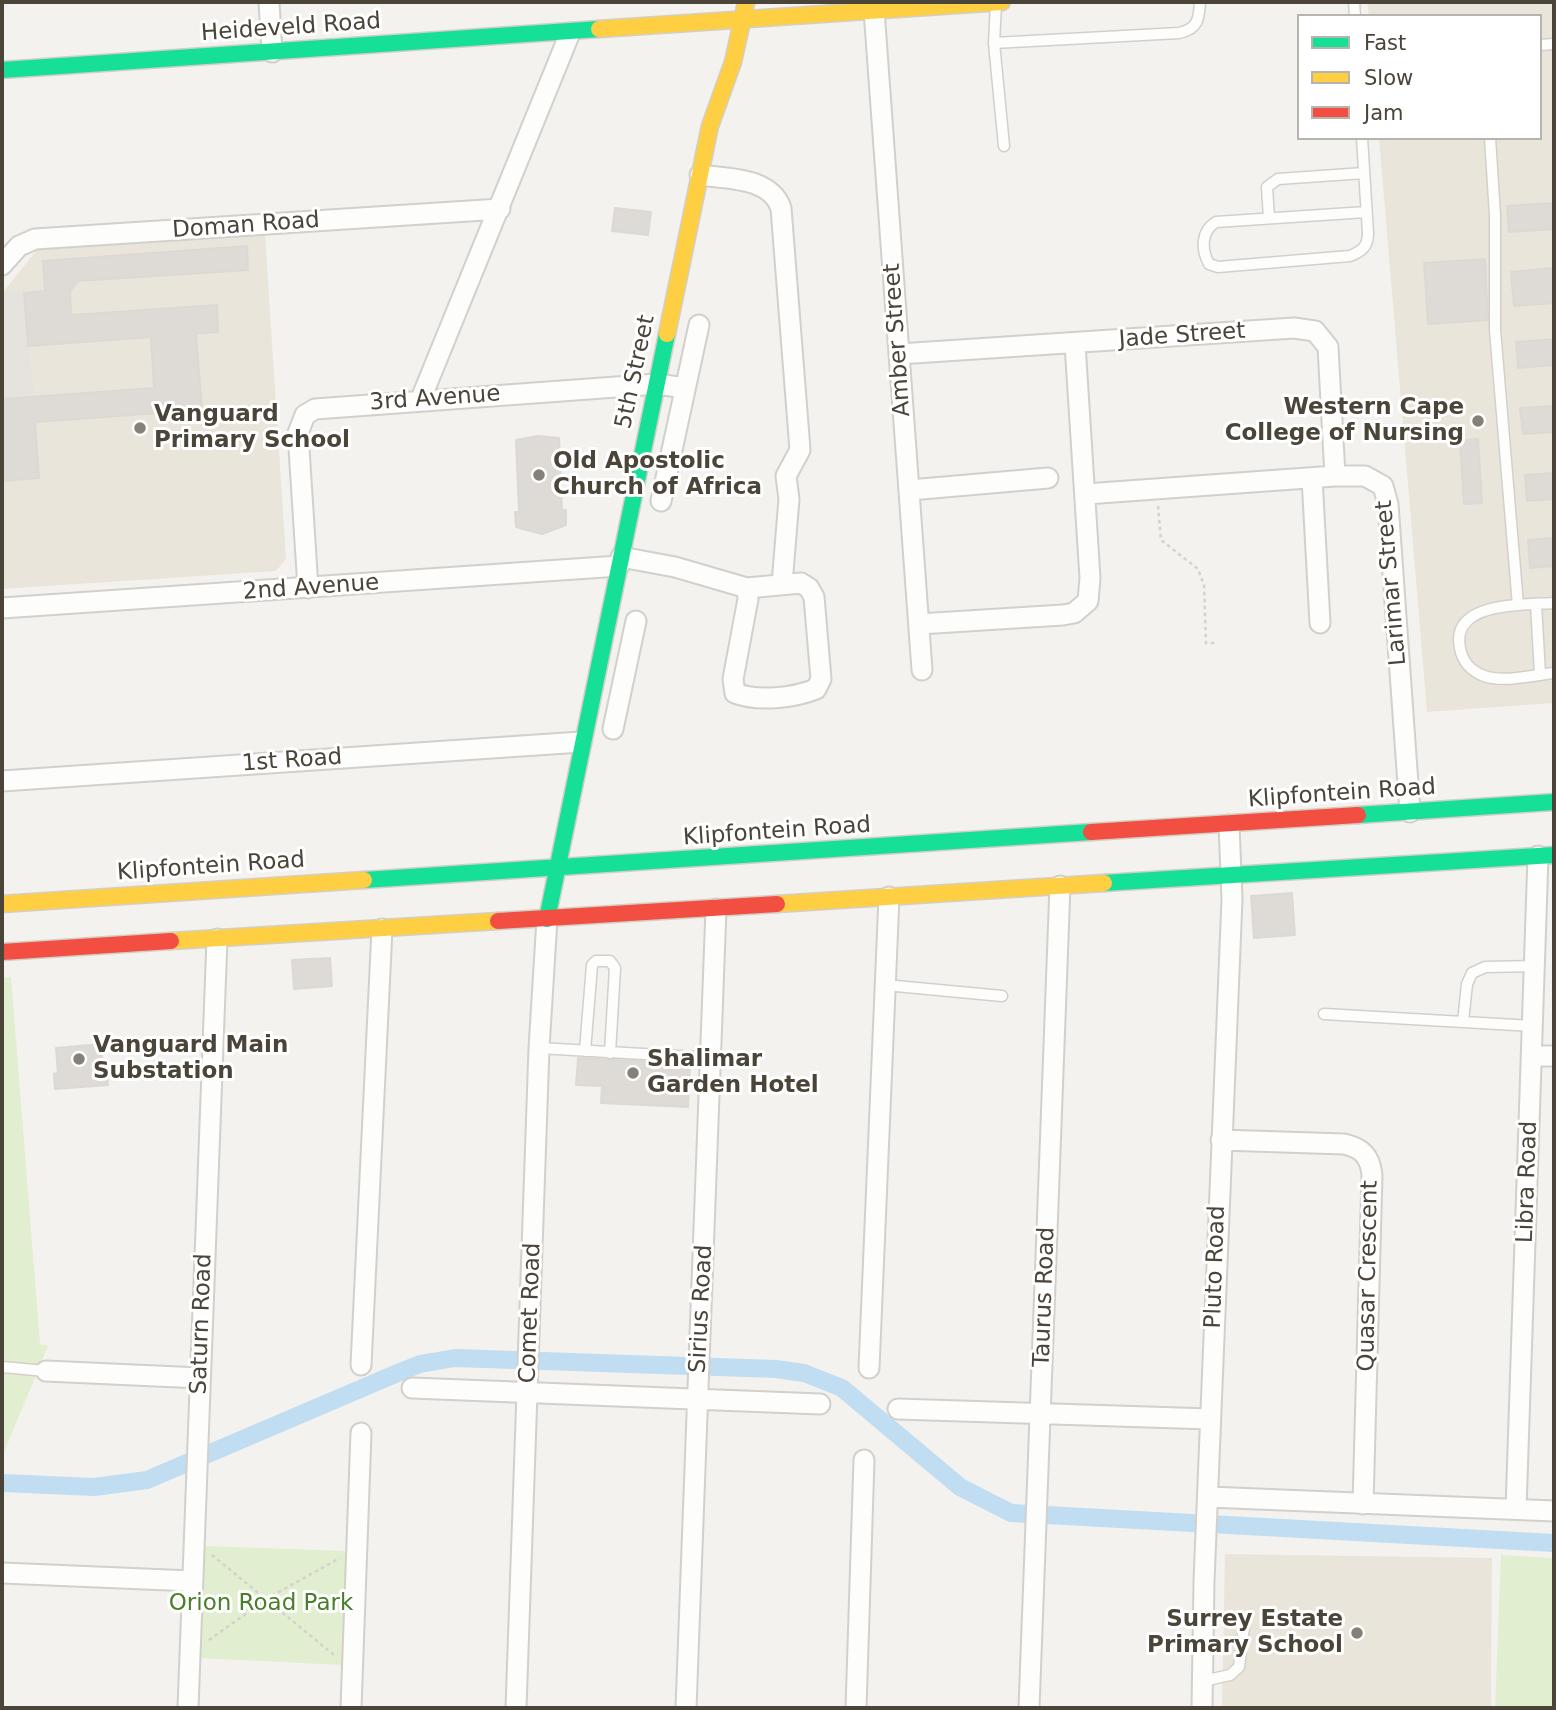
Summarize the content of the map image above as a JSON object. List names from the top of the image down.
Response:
{
  "streets": {
    "main road": ["Heideveld Road", "5th Street", "Klipfontein Road"],
    "street": [
      "Doman Road",
      "Jade Street",
      "Amber Street",
      "3rd Avenue",
      "Larimar Street",
      "2nd Avenue",
      "1st Road",
      "Libra Road",
      "Pluto Road",
      "Quasar Crescent",
      "Taurus Road",
      "Sirius Road",
      "Comet Road",
      "Saturn Road"
    ]
  },
  "crossings": [
    ["Heideveld Road", "Amber Street"],
    ["Heideveld Road", "5th Street"],
    ["Jade Street", "Amber Street"],
    ["Jade Street", "Larimar Street"],
    ["5th Street", "3rd Avenue"],
    ["5th Street", "2nd Avenue"],
    ["5th Street", "1st Road"],
    ["5th Street", "Klipfontein Road"],
    ["5th Street", "Comet Road"],
    ["3rd Avenue", "2nd Avenue"],
    ["Larimar Street", "Klipfontein Road"],
    ["Klipfontein Road", "Pluto Road"],
    ["Pluto Road", "Quasar Crescent"]
  ],
  "parks": ["Orion Road Park"],
  "places": [
    "Western Cape College of Nursing",
    "Vanguard Primary School",
    "Old Apostolic Church of Africa",
    "Vanguard Main Substation",
    "Shalimar Garden Hotel",
    "Surrey Estate Primary School"
  ],
  "legend": ["Fast", "Slow", "Jam"]
}
